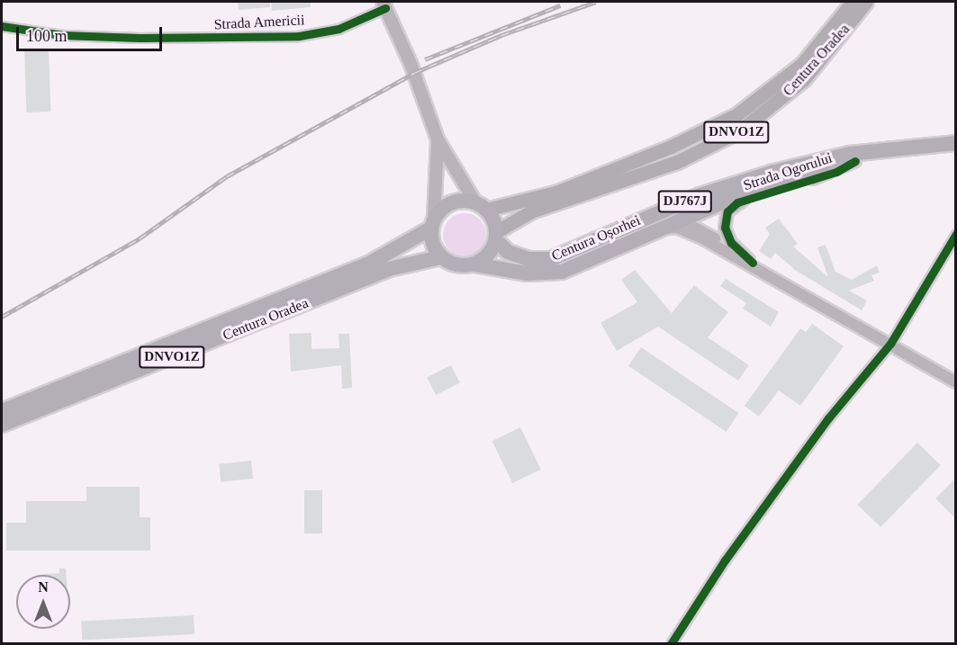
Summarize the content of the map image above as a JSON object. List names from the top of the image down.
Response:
{
  "streets": {
    "highway": [
      "Centura Oradea",
      "DNVO1Z",
      "DJ767J",
      "Centura Oșorhei"
    ],
    "street": ["Strada Americii", "Strada Ogorului"]
  },
  "crossings": [
    ["Centura Oradea", "DNVO1Z"],
    ["Centura Oradea", "Centura Oșorhei"],
    ["DNVO1Z", "Centura Oșorhei"],
    ["Strada Ogorului", "DJ767J"],
    ["Strada Ogorului", "Centura Oșorhei"],
    ["DJ767J", "Centura Oșorhei"]
  ],
  "scale_bar": "100 m",
  "north": "top"
}
